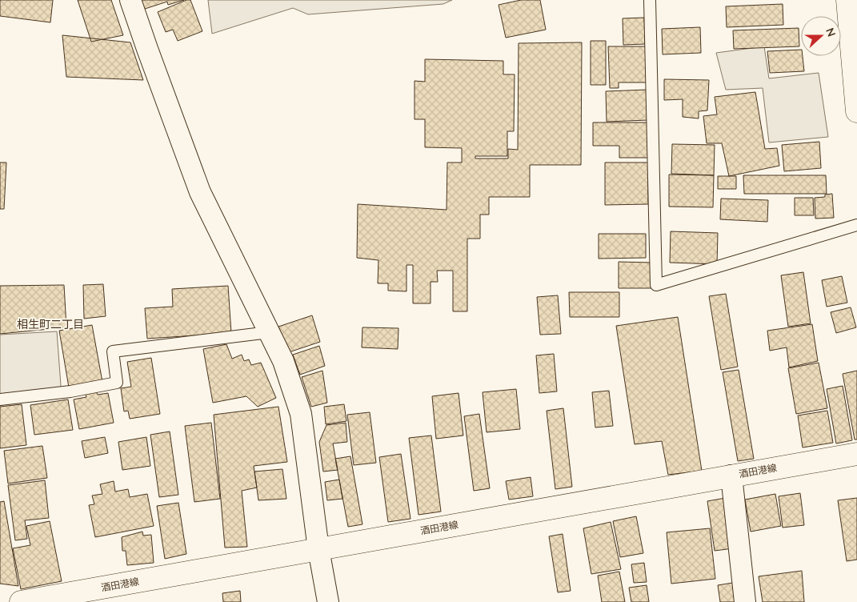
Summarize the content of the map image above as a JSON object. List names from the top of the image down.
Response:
{
  "streets": {
    "main road": ["酒田港線"]
  },
  "districts": ["相生町二丁目"],
  "north": "right"
}
